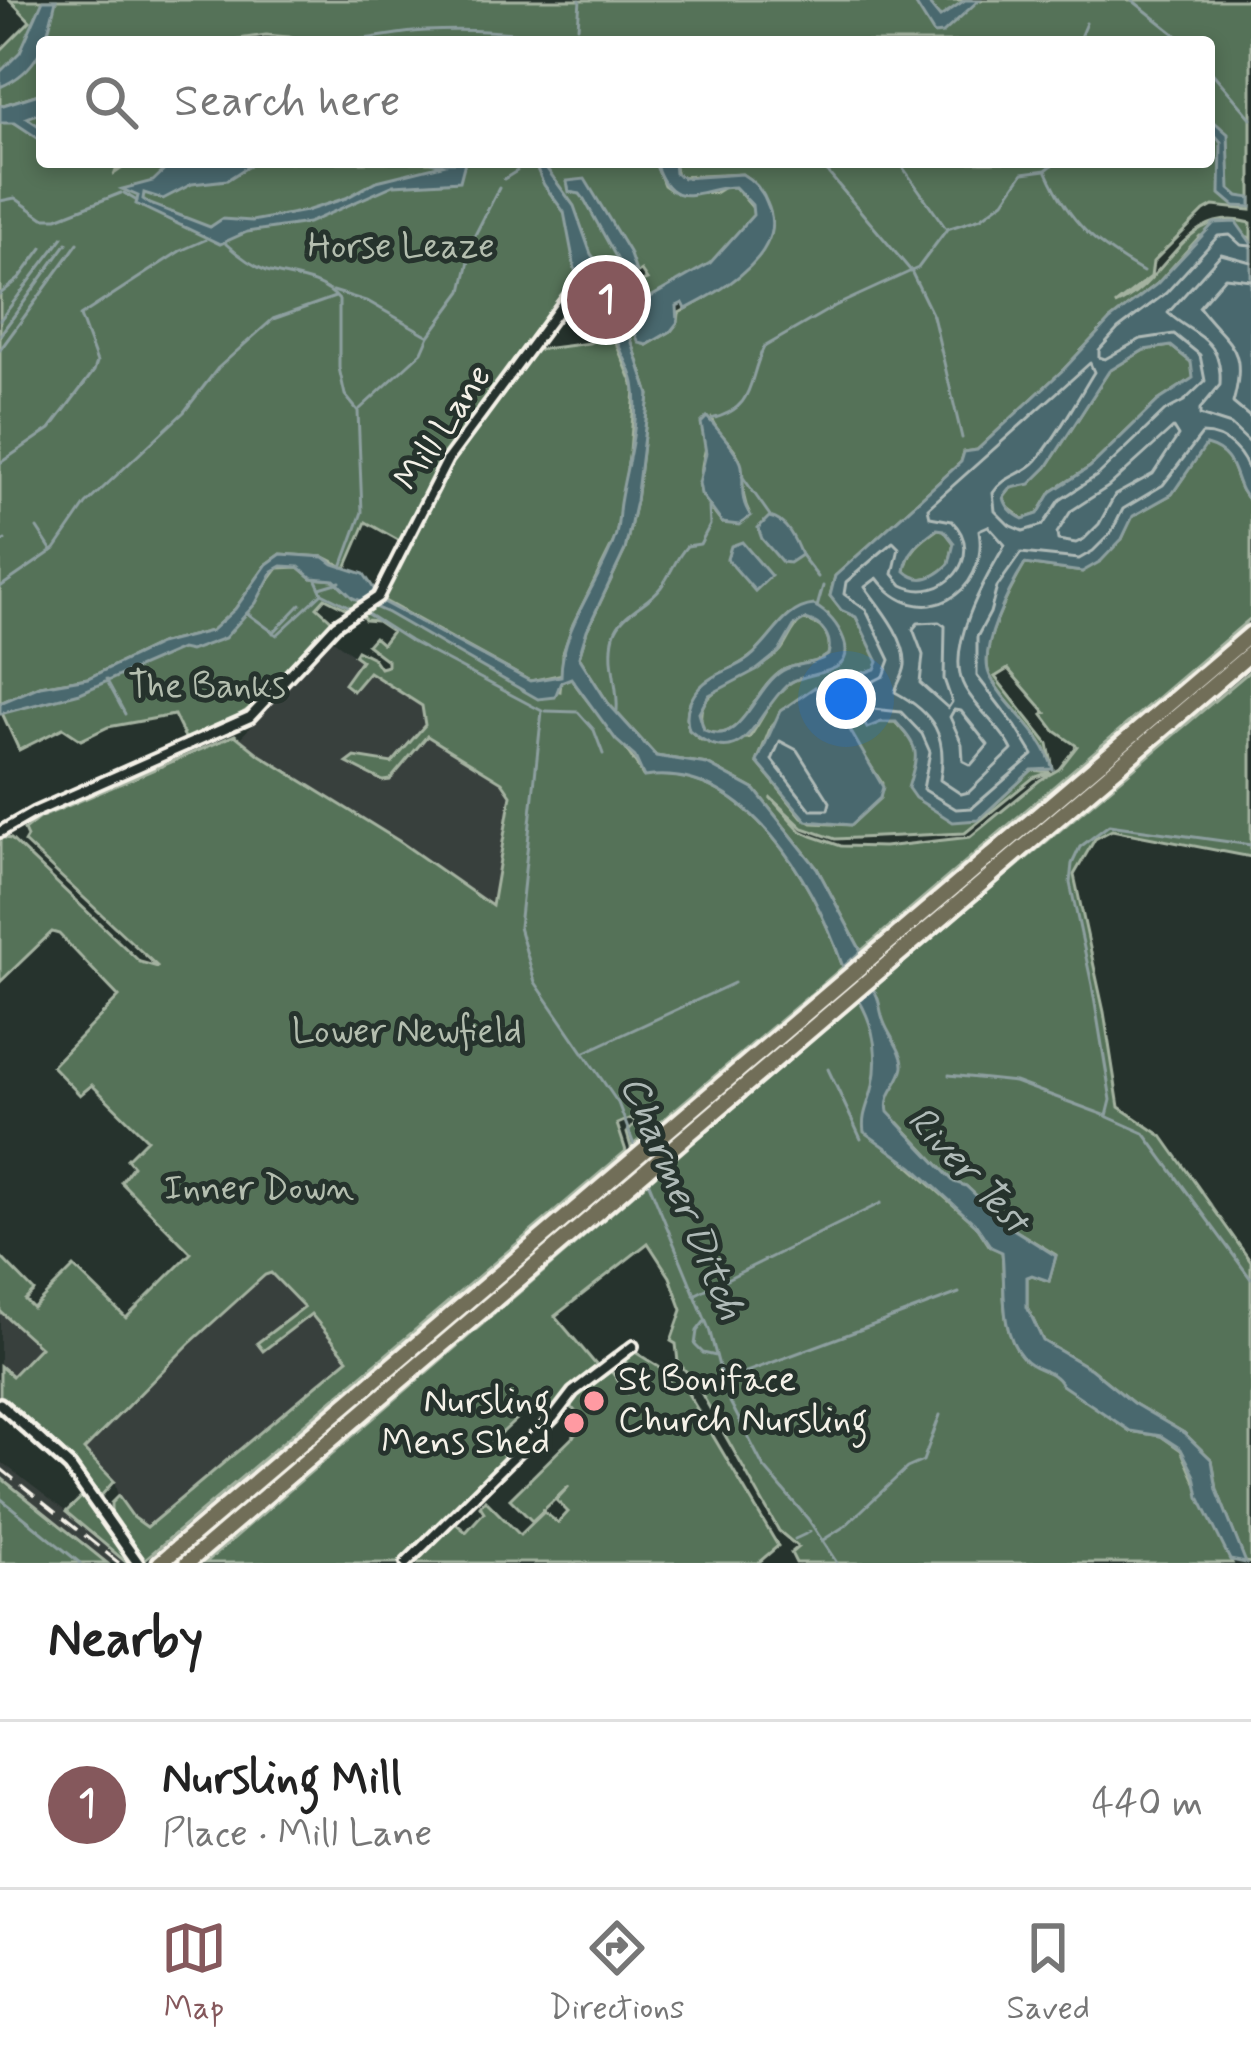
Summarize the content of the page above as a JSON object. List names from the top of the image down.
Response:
{
  "streets": {
    "street": ["Mill Lane"]
  },
  "water": ["River Test", "Charmer Ditch"],
  "parks": [
    "Horse Leaze",
    "The Banks",
    "Lower Newfield",
    "Inner Down"
  ],
  "places": ["St Boniface Church Nursling", "Nursling Mens Shed"],
  "page": {
    "search": "Search here",
    "pins": "1",
    "heading": "Nearby",
    "list": [
      {
        "mark": "1",
        "name": "Nursling Mill",
        "note": "Place · Mill Lane",
        "value": "440 m"
      }
    ],
    "nav": ["Map", "Directions", "Saved"]
  }
}
